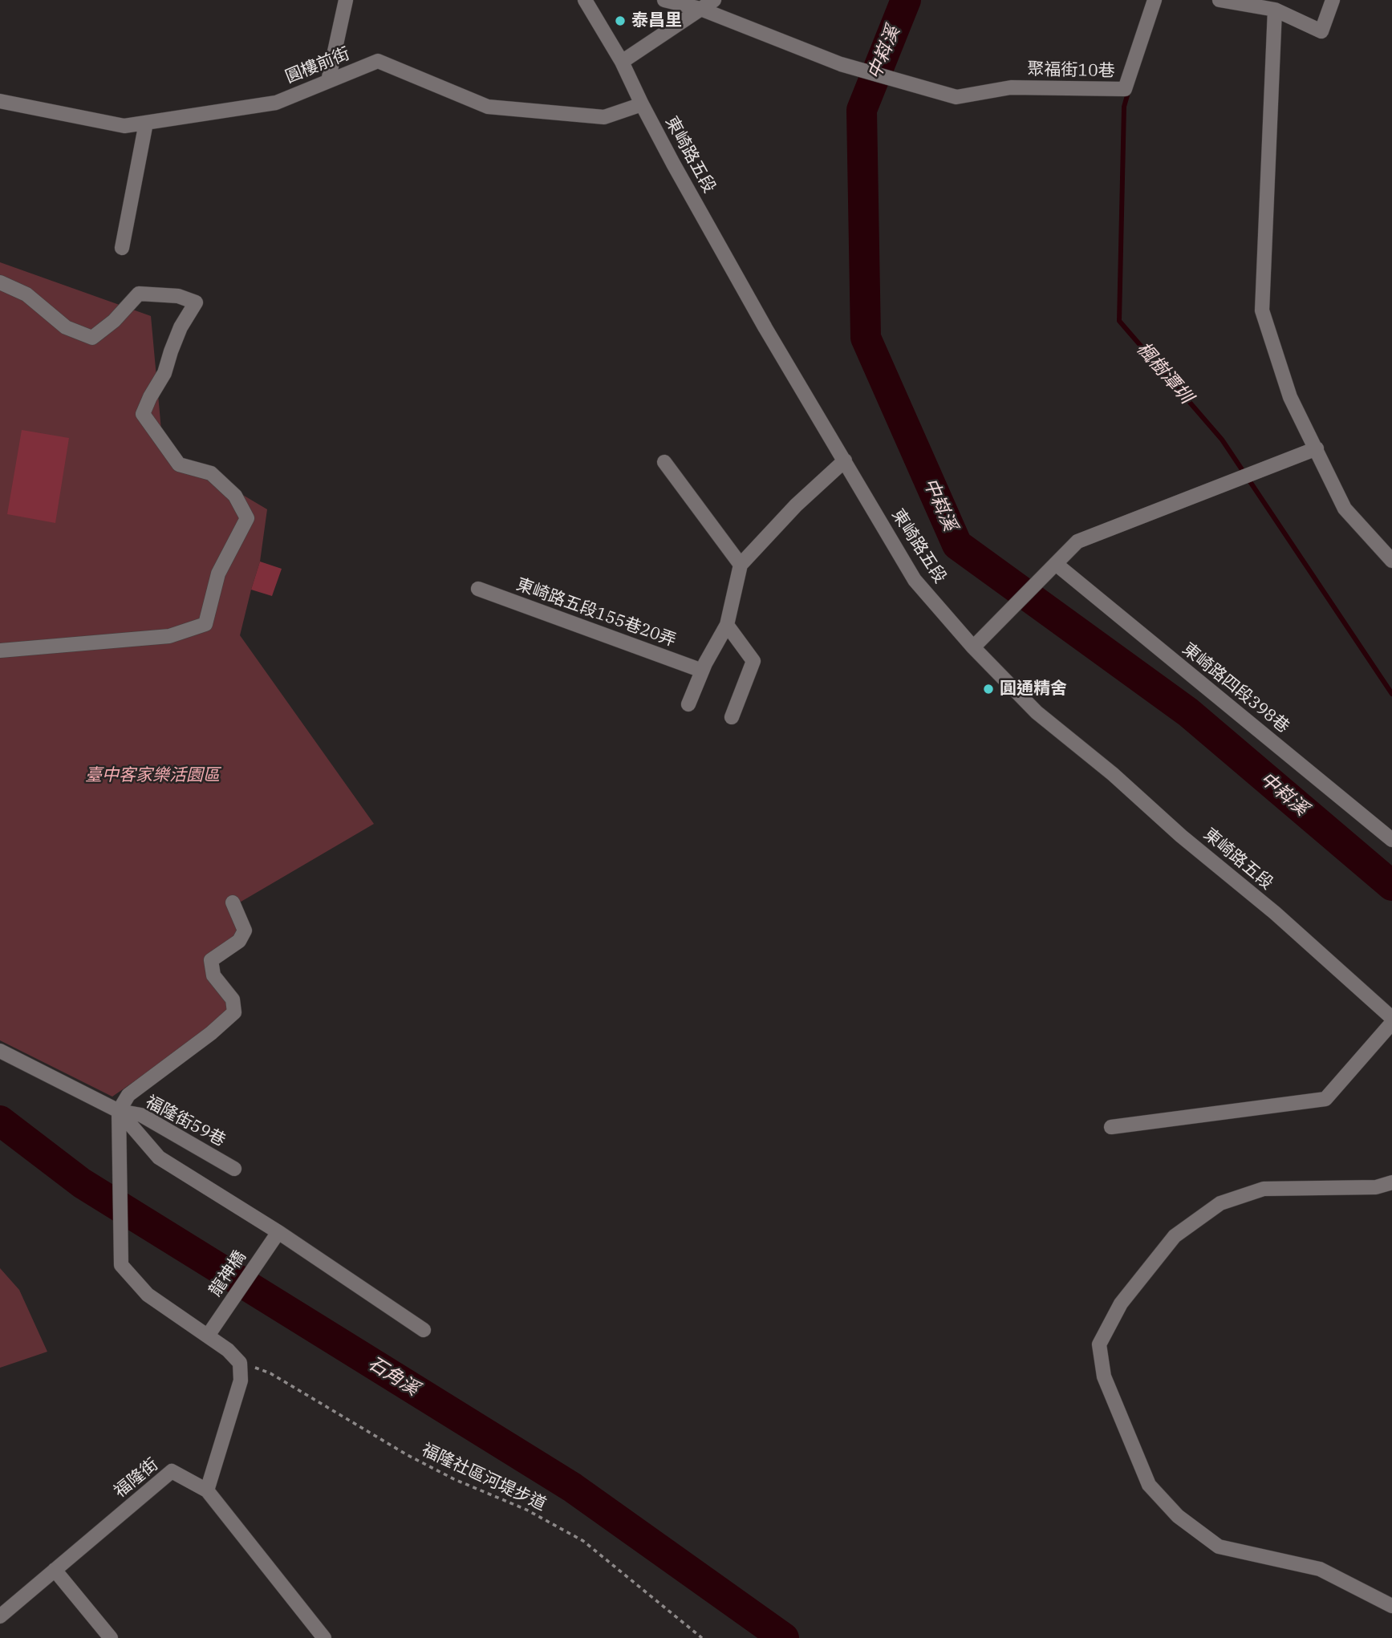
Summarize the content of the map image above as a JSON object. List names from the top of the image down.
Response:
{
  "streets": {
    "street": [
      "圓樓前街",
      "聚福街10巷",
      "東崎路五段",
      "東崎路五段155巷20弄",
      "東崎路四段398巷",
      "福隆街59巷",
      "龍神橋",
      "福隆街"
    ],
    "path": ["福隆社區河堤步道"]
  },
  "crossings": [
    ["圓樓前街", "東崎路五段"]
  ],
  "water": ["中嵙溪", "楓樹潭圳", "石角溪"],
  "parks": ["臺中客家樂活園區"],
  "places": ["泰昌里", "圓通精舍"]
}
